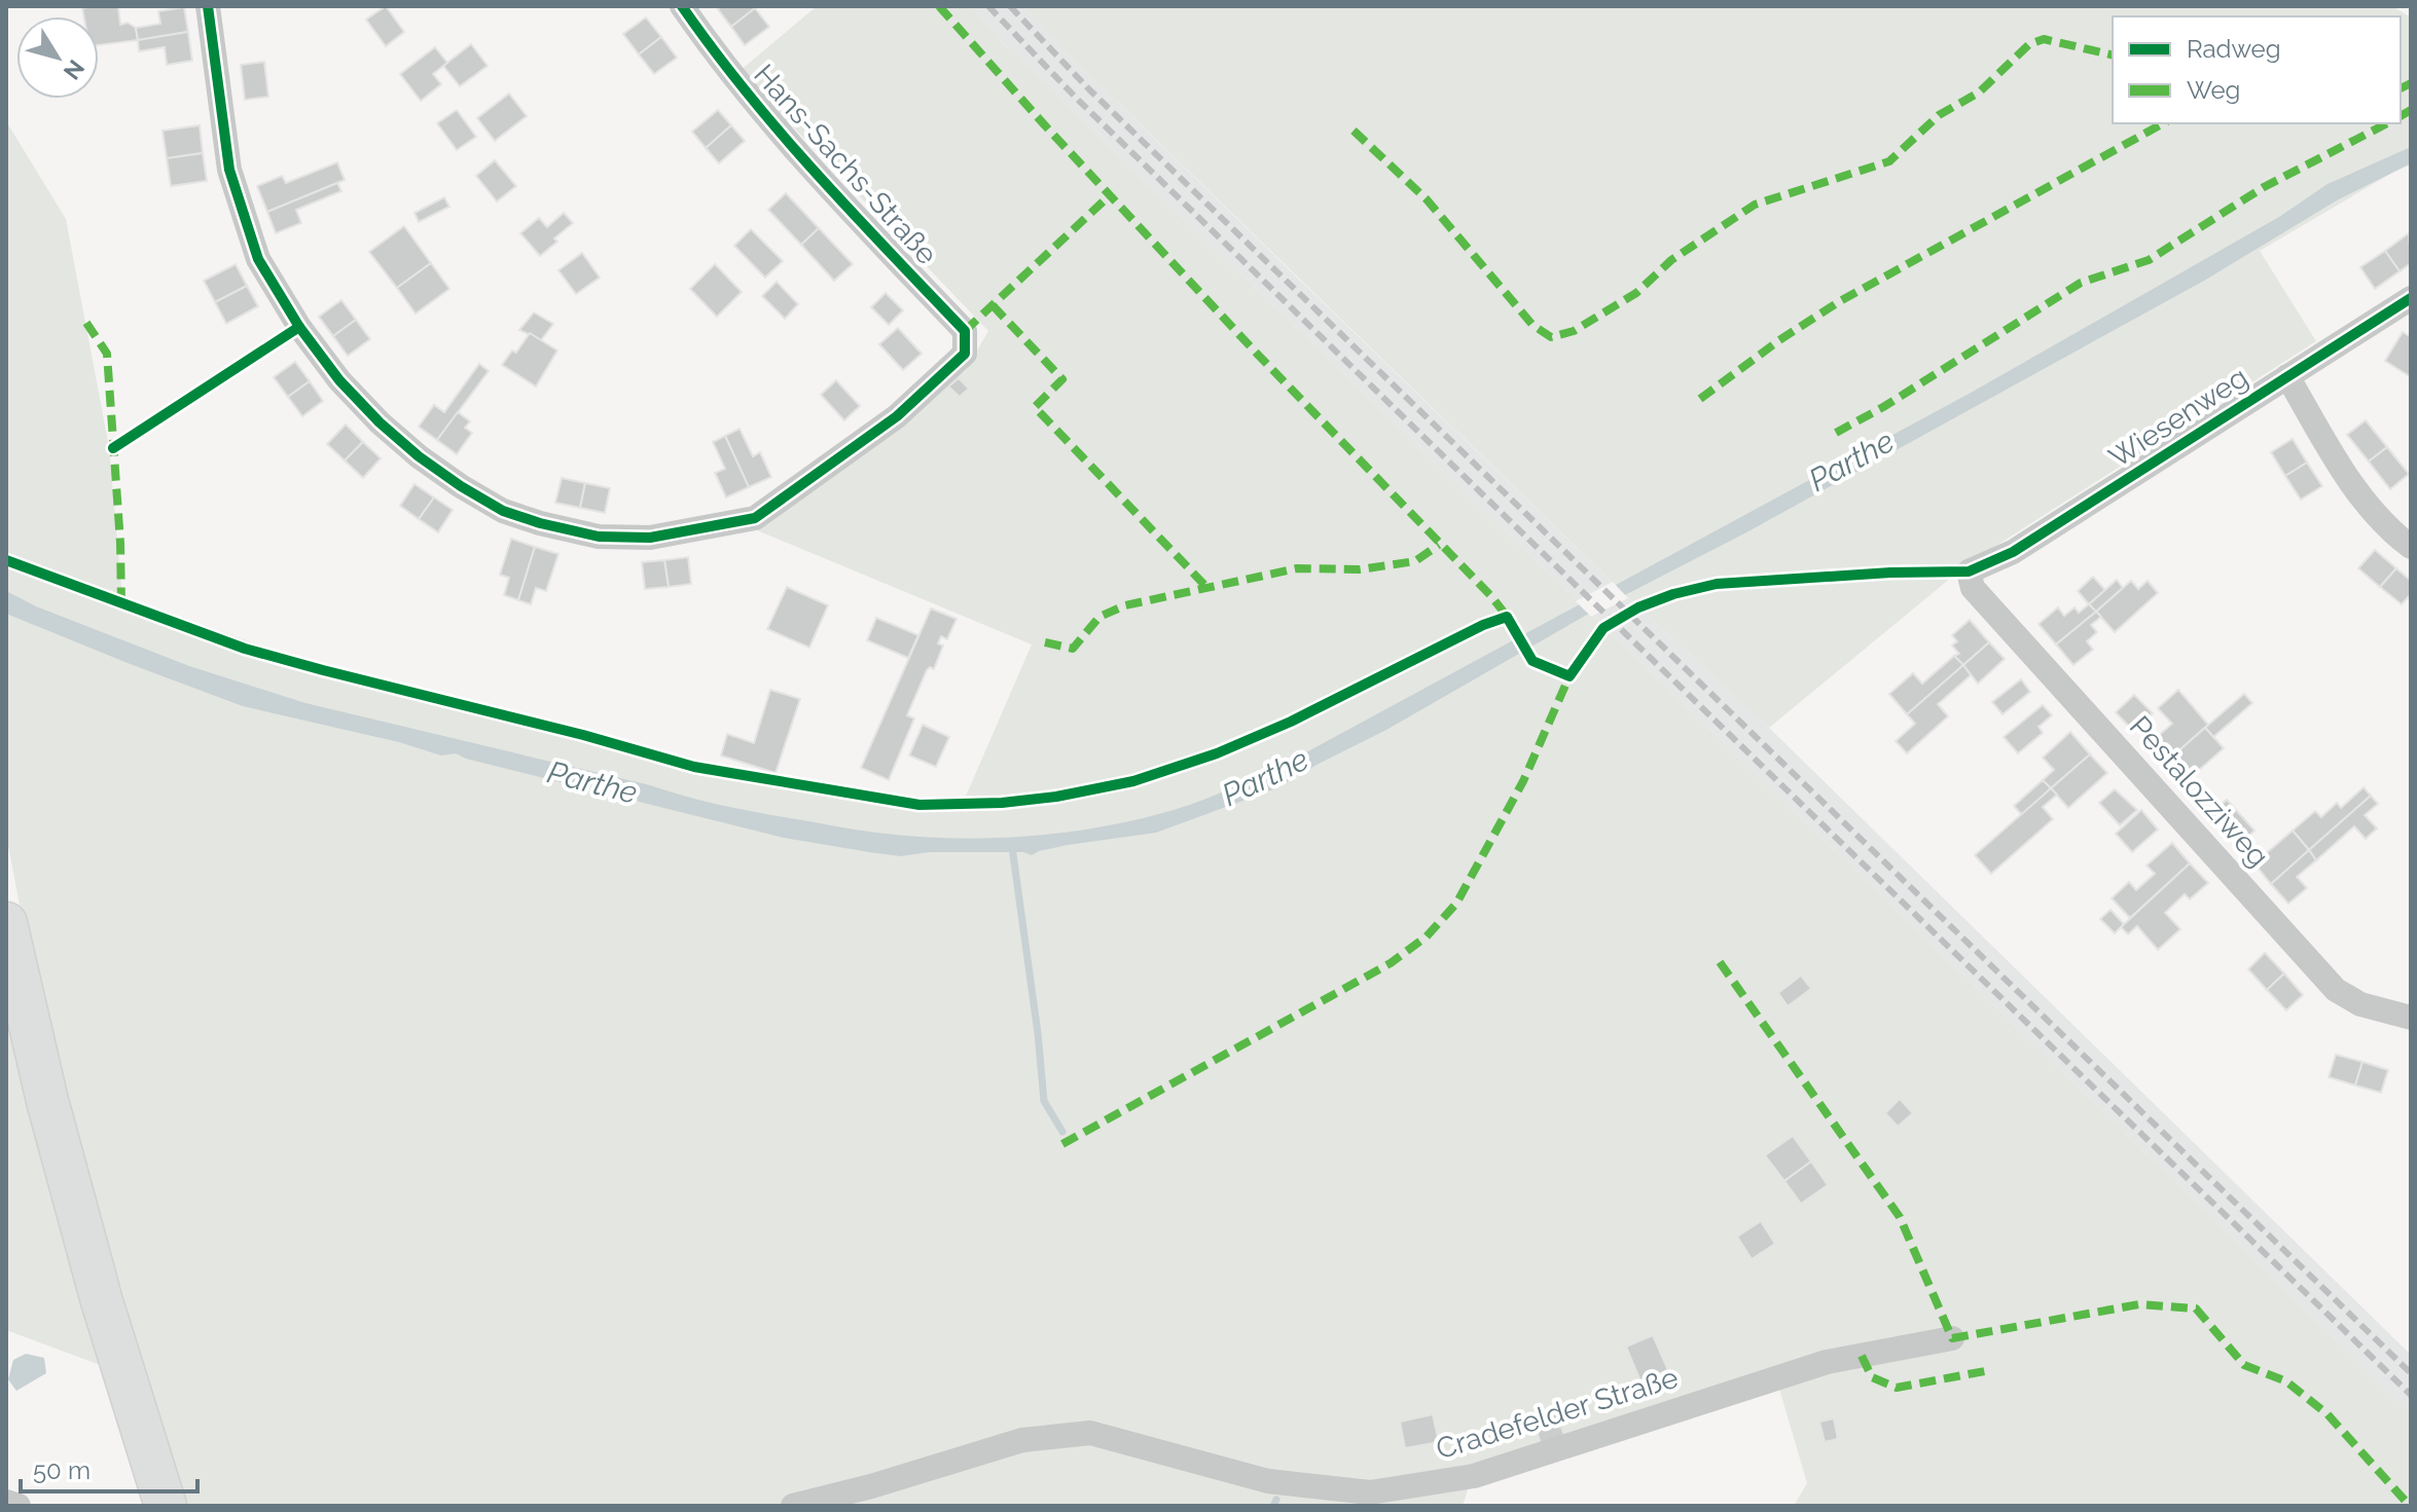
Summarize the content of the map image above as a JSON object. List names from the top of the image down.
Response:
{
  "streets": {
    "street": [
      "Hans-Sachs-Straße",
      "Wiesenweg",
      "Pestalozziweg",
      "Cradefelder Straße"
    ]
  },
  "crossings": [
    ["Wiesenweg", "Pestalozziweg"]
  ],
  "water": ["Parthe"],
  "legend": ["Radweg", "Weg"],
  "scale_bar": "50 m",
  "north": "bottom right"
}
